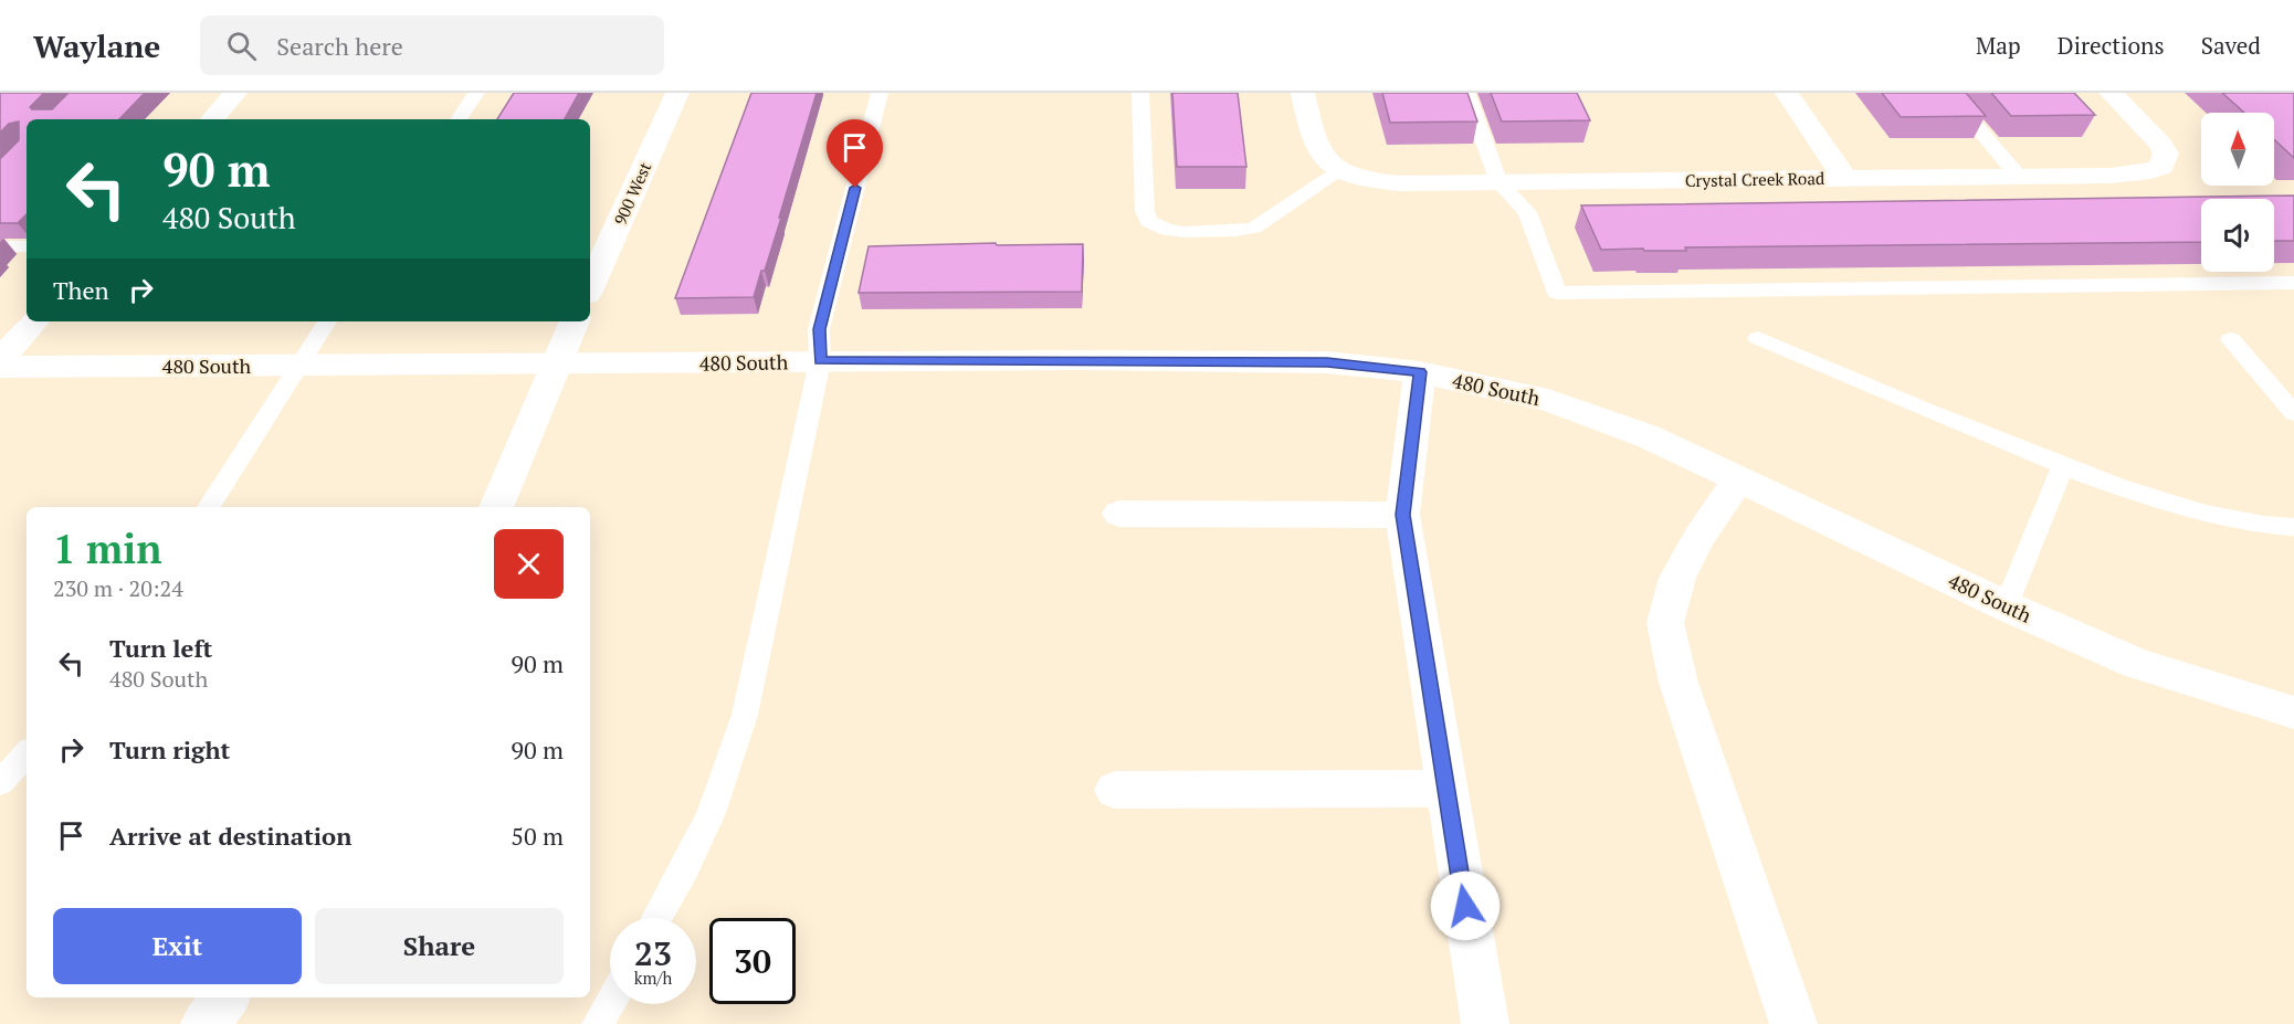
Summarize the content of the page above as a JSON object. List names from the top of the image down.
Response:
{
  "streets": {
    "street": ["Crystal Creek Road", "900 West", "480 South"]
  },
  "north": "top",
  "page": {
    "header": "Waylane",
    "search": "Search here",
    "nav": ["Map", "Directions", "Saved"],
    "turn": ["90 m", "480 South"],
    "then": "Then",
    "heading": ["1 min", "230 m · 20:24"],
    "list": [
      {
        "name": "Turn left",
        "note": "480 South",
        "value": "90 m"
      },
      {
        "name": "Turn right",
        "value": "90 m"
      },
      {
        "name": "Arrive at destination",
        "value": "50 m"
      }
    ],
    "buttons": ["Exit", "Share"],
    "speed": "23 km/h",
    "limit": "30"
  }
}
